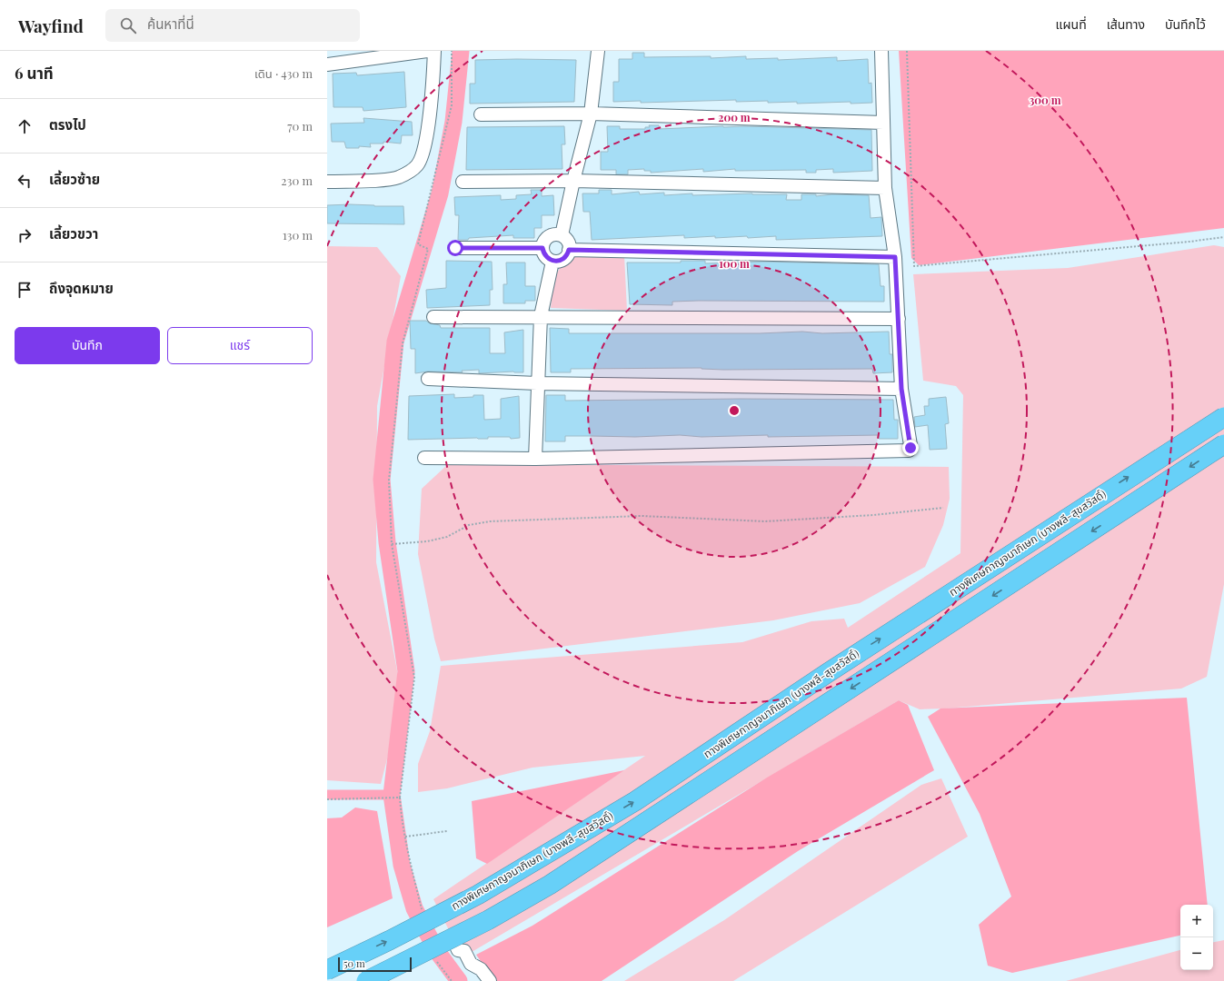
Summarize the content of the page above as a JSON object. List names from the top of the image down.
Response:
{
  "streets": {
    "highway": ["ทางพิเศษกาญจนาภิเษก (บางพลี-สุขสวัสดิ์)"]
  },
  "scale_bar": "50 m",
  "page": {
    "header": "Wayfind",
    "search": "ค้นหาที่นี่",
    "nav": ["แผนที่", "เส้นทาง", "บันทึกไว้"],
    "heading": ["6 นาที", "เดิน · 430 m"],
    "list": [
      ["ตรงไป", "70 m"],
      ["เลี้ยวซ้าย", "230 m"],
      ["เลี้ยวขวา", "130 m"],
      "ถึงจุดหมาย"
    ],
    "buttons": ["บันทึก", "แชร์"],
    "map_buttons": ["+", "−"],
    "scale": "50 m"
  },
  "rings": ["300 m", "200 m", "100 m"]
}
